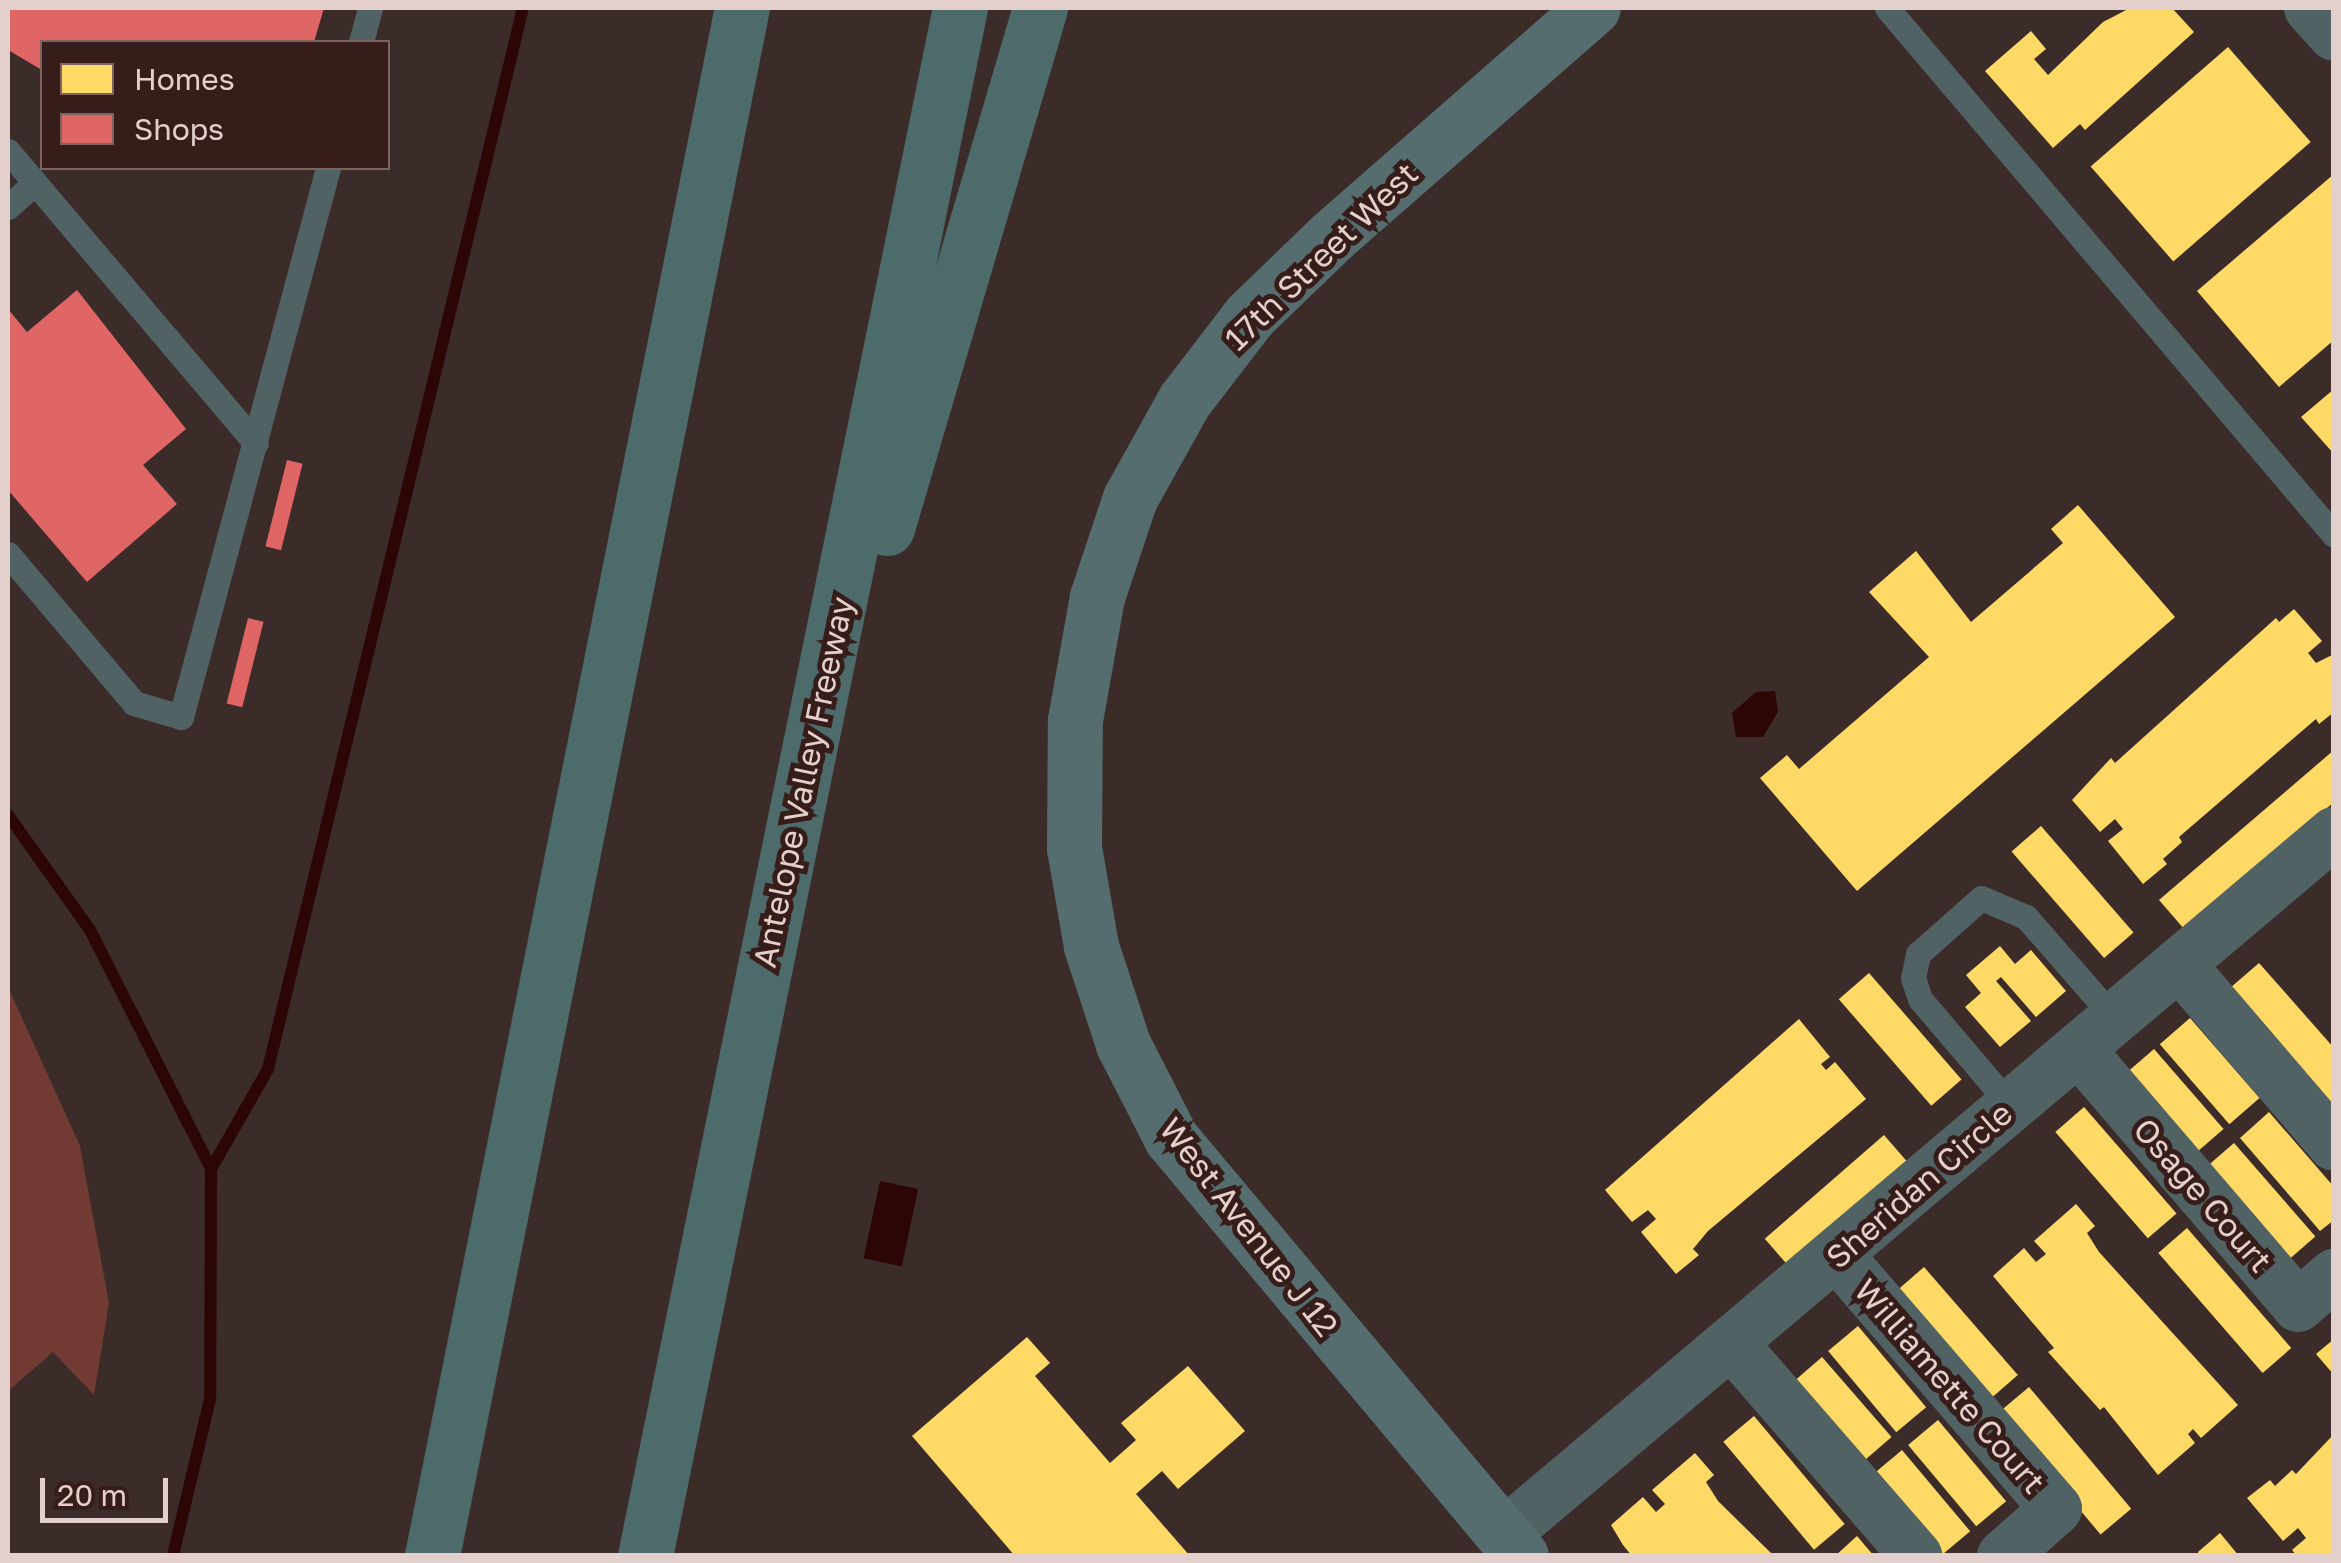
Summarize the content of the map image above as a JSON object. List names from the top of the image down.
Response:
{
  "streets": {
    "highway": ["Antelope Valley Freeway"],
    "street": [
      "17th Street West",
      "Sheridan Circle",
      "Osage Court",
      "West Avenue J 12",
      "Williamette Court"
    ]
  },
  "crossings": [
    ["17th Street West", "West Avenue J 12"],
    ["Sheridan Circle", "Osage Court"],
    ["Sheridan Circle", "West Avenue J 12"],
    ["Sheridan Circle", "Williamette Court"]
  ],
  "legend": ["Homes", "Shops"],
  "scale_bar": "20 m"
}
